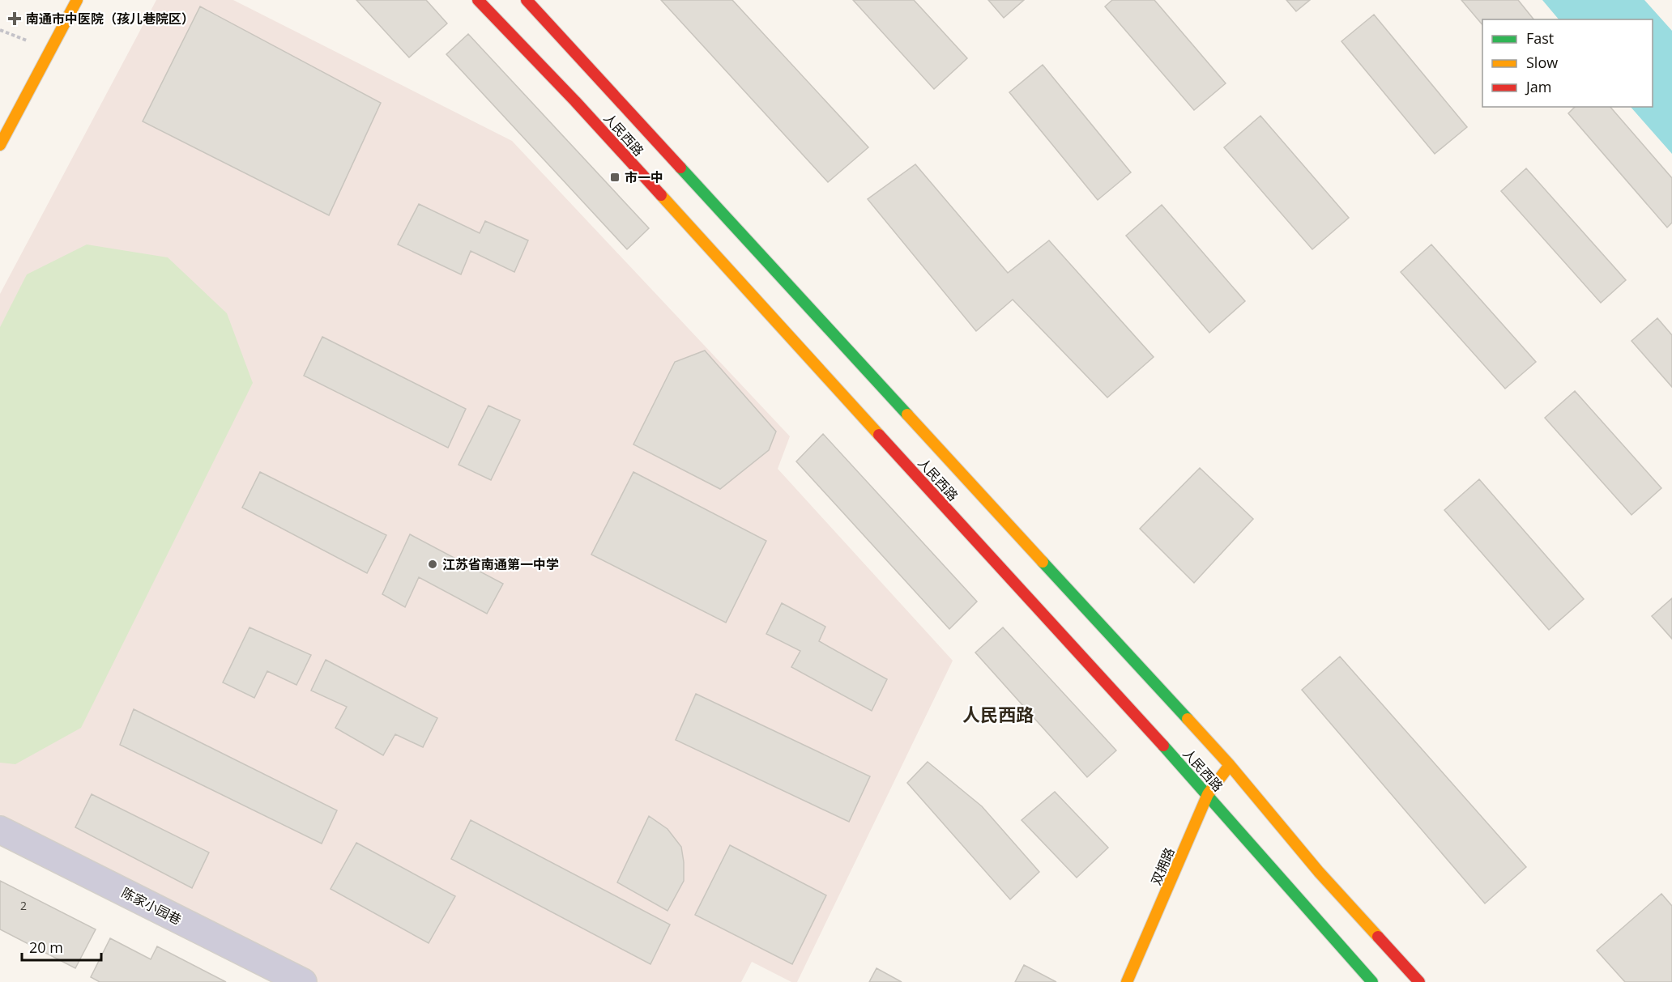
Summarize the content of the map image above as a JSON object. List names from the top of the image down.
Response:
{
  "streets": {
    "main road": ["人民西路", "双拥路"],
    "street": ["陈家小园巷"]
  },
  "crossings": [
    ["人民西路", "双拥路"]
  ],
  "districts": ["人民西路"],
  "places": {
    "health": ["南通市中医院（孩儿巷院区）"],
    "transit": ["市一中"],
    "other": ["江苏省南通第一中学"]
  },
  "house_numbers": ["2"],
  "legend": ["Fast", "Slow", "Jam"],
  "scale_bar": "20 m"
}
